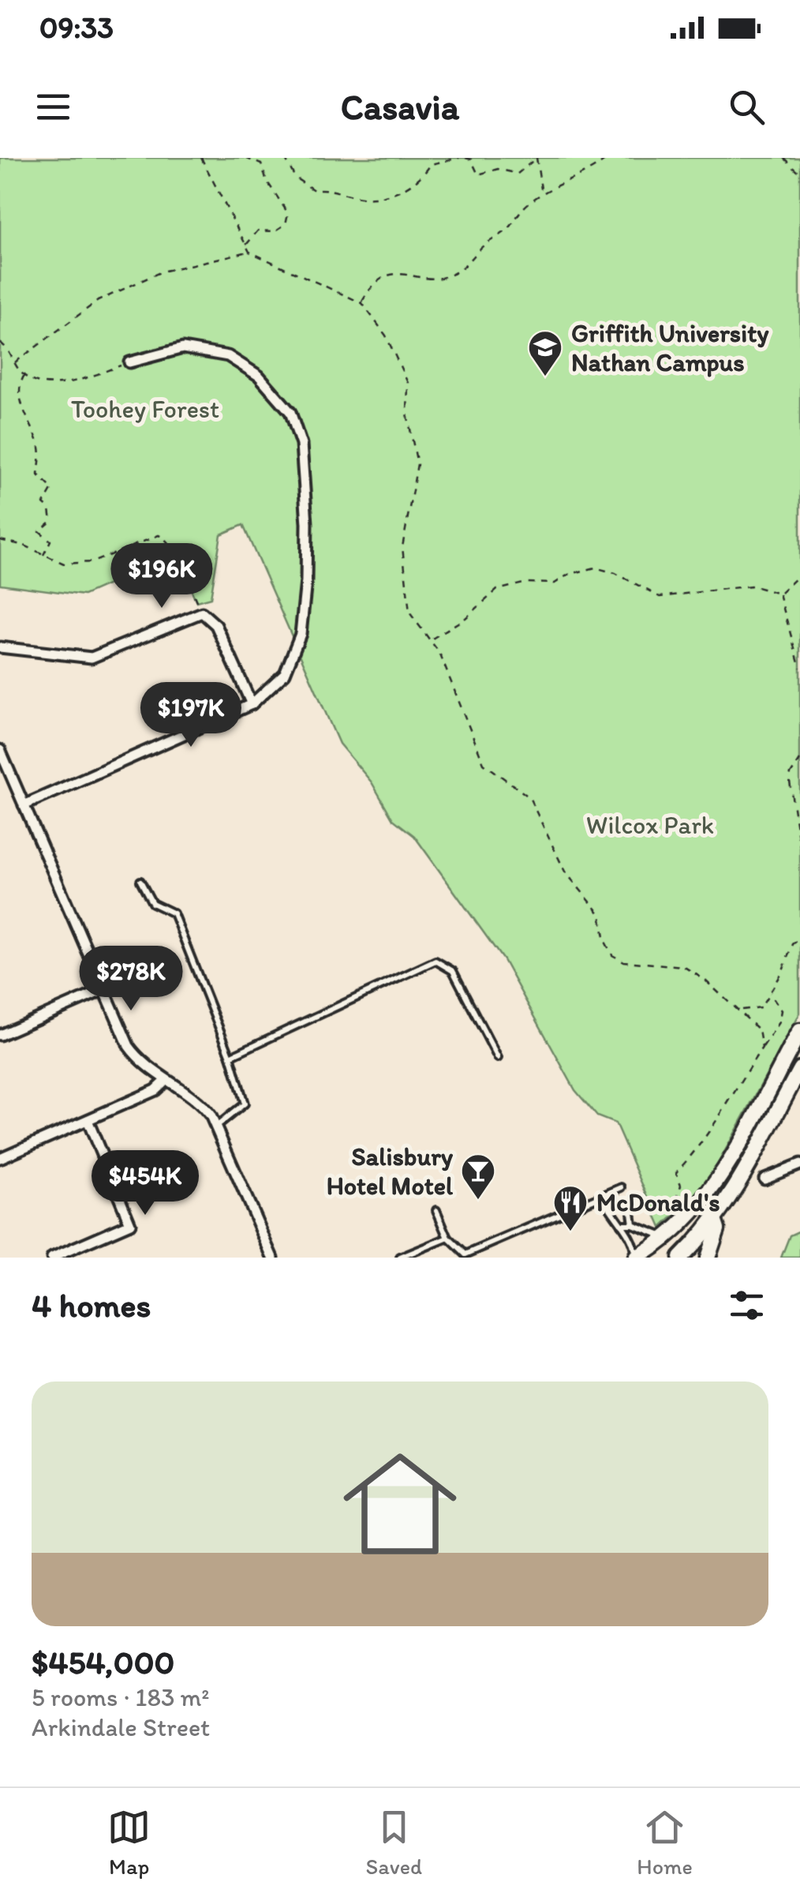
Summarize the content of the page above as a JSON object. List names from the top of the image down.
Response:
{
  "parks": ["Toohey Forest", "Wilcox Park"],
  "places": {
    "school or university": ["Griffith University Nathan Campus"],
    "bar": ["Salisbury Hotel Motel"],
    "restaurant": ["McDonald's"]
  },
  "page": {
    "status": "09:33",
    "header": "Casavia",
    "price": [
      "$196K",
      "$197K",
      "$278K",
      "$454K"
    ],
    "heading": "4 homes",
    "list": [
      {
        "name": "$454,000",
        "note": "5 rooms · 183 m² · Arkindale Street"
      }
    ],
    "tabs": ["Map", "Saved", "Home"]
  }
}
